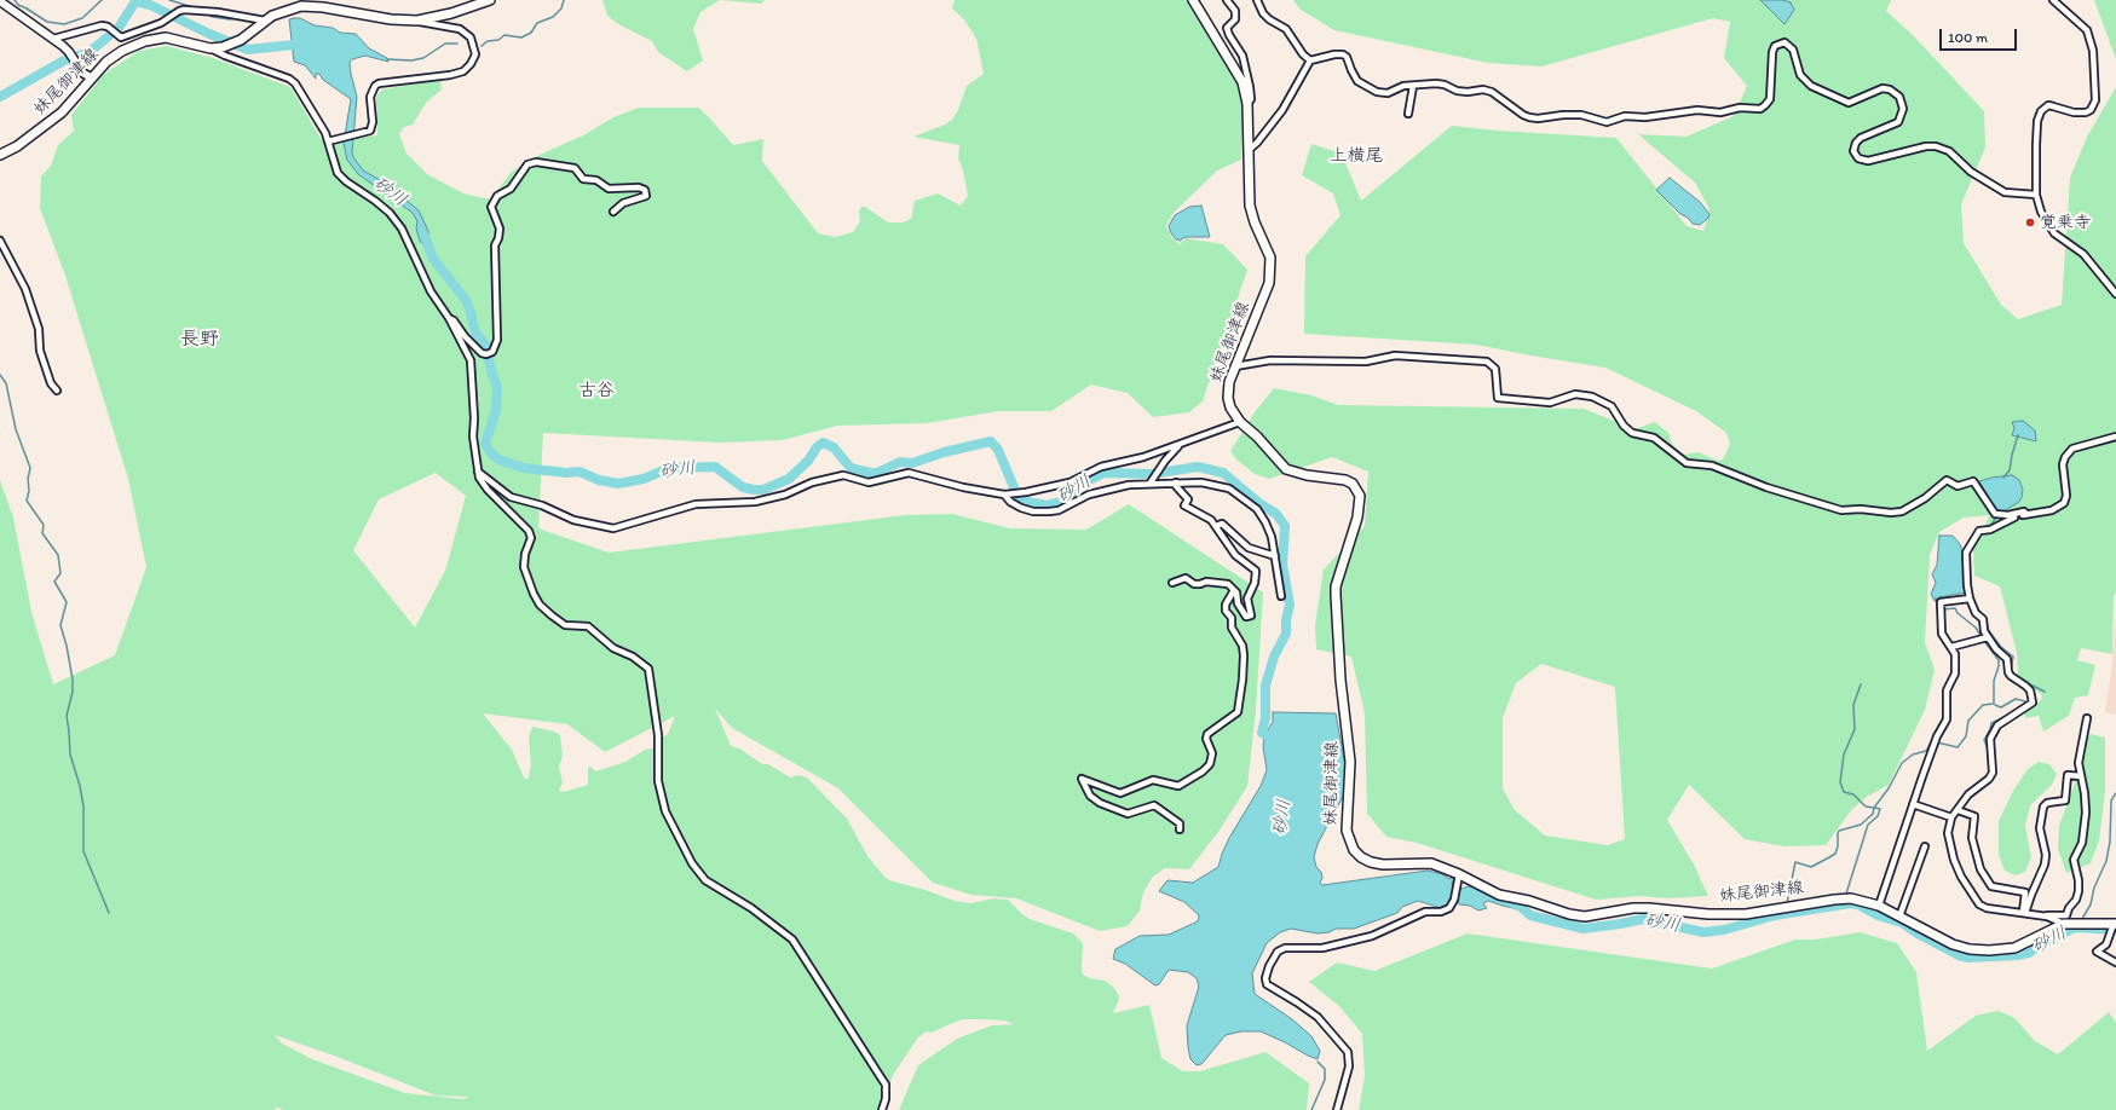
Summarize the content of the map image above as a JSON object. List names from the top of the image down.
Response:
{
  "streets": {
    "main road": ["妹尾御津線"]
  },
  "districts": ["上横尾", "長野", "古谷"],
  "water": ["砂川"],
  "places": ["覚乗寺"],
  "scale_bar": "100 m"
}
